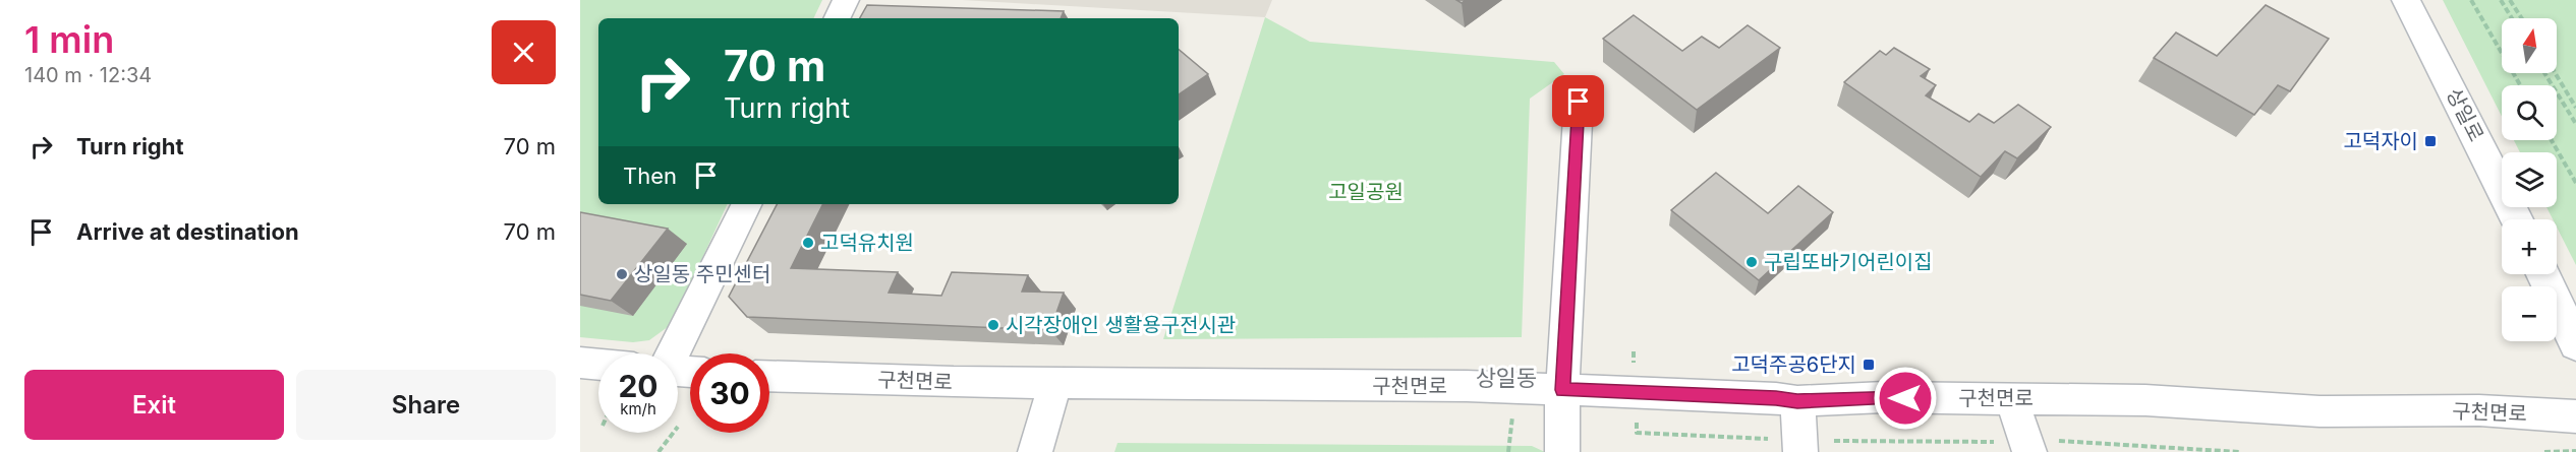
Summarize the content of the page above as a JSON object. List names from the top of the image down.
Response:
{
  "streets": {
    "main road": ["상일로"],
    "street": ["구천면로"]
  },
  "districts": ["상일동"],
  "parks": ["고일공원"],
  "places": {
    "transit": ["고덕자이", "고덕주공6단지"],
    "other": [
      "고덕유치원",
      "구립또바기어린이집",
      "상일동 주민센터",
      "시각장애인 생활용구전시관"
    ]
  },
  "north": "top",
  "page": {
    "heading": ["1 min", "140 m · 12:34"],
    "map_buttons": ["+", "−"],
    "turn": ["70 m", "Turn right"],
    "list": [
      {
        "name": "Turn right",
        "value": "70 m"
      },
      {
        "name": "Arrive at destination",
        "value": "70 m"
      }
    ],
    "then": "Then",
    "speed": "20 km/h",
    "limit": "30",
    "buttons": ["Exit", "Share"]
  }
}
